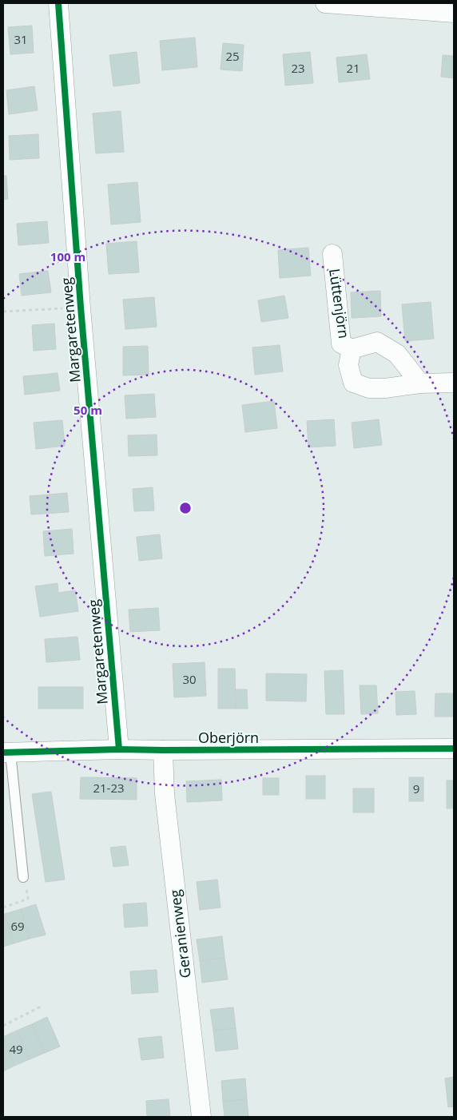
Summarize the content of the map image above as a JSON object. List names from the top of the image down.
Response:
{
  "streets": {
    "street": [
      "Lüttenjörn",
      "Margaretenweg",
      "Oberjörn",
      "Geranienweg"
    ]
  },
  "crossings": [
    ["Margaretenweg", "Oberjörn"],
    ["Oberjörn", "Geranienweg"]
  ],
  "house_numbers": [
    "31",
    "25",
    "23",
    "21",
    "30",
    "21-23",
    "9",
    "69",
    "49"
  ],
  "rings": ["100 m", "50 m"]
}
